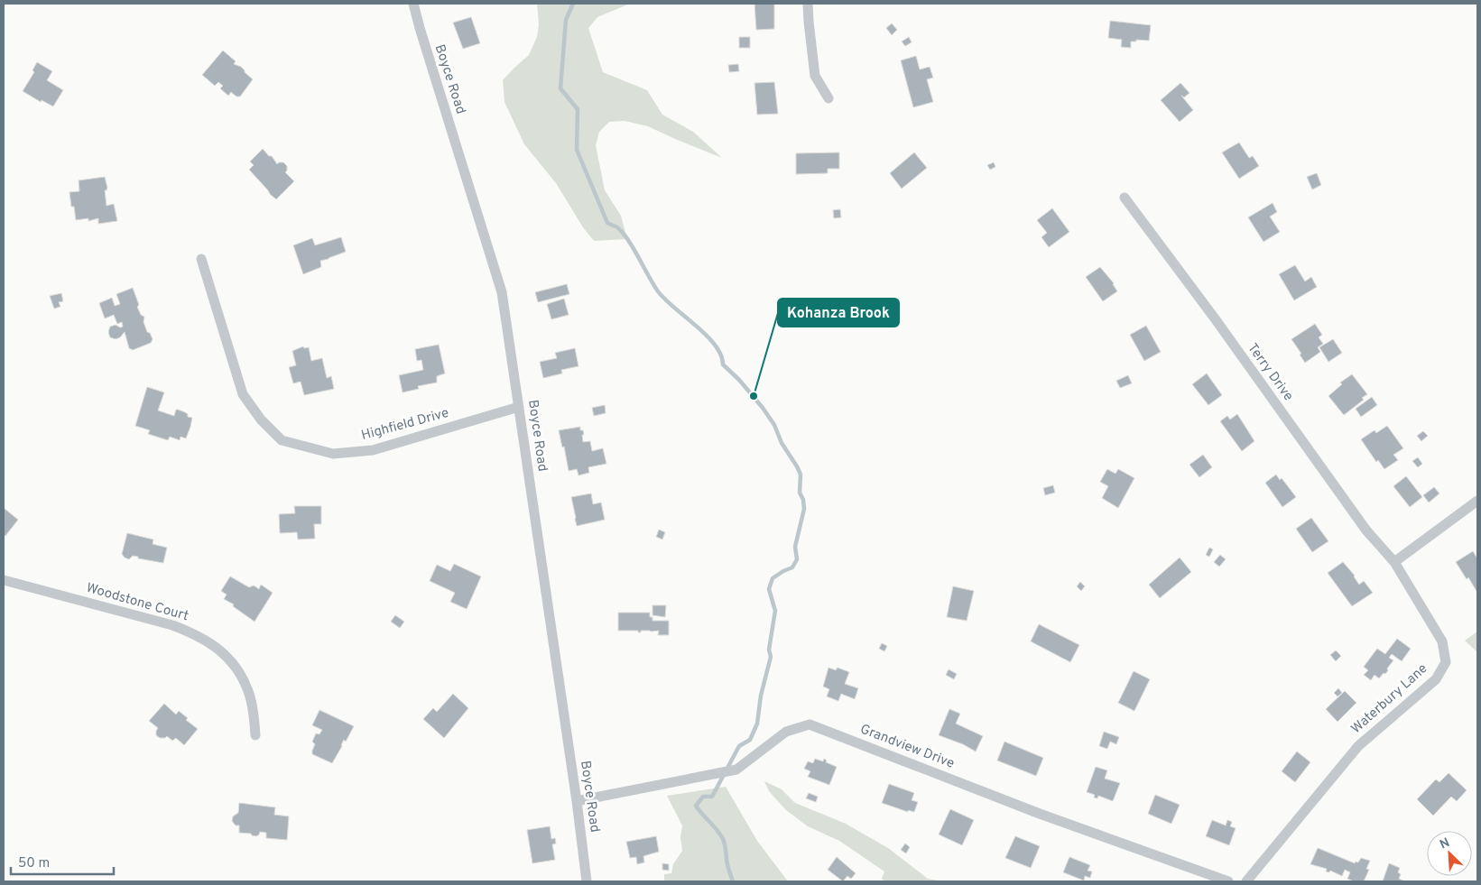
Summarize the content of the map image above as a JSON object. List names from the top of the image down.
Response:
{
  "streets": {
    "street": [
      "Boyce Road",
      "Terry Drive",
      "Highfield Drive",
      "Woodstone Court",
      "Waterbury Lane",
      "Grandview Drive"
    ]
  },
  "crossings": [
    ["Boyce Road", "Highfield Drive"],
    ["Boyce Road", "Grandview Drive"],
    ["Terry Drive", "Waterbury Lane"]
  ],
  "places": ["Kohanza Brook"],
  "scale_bar": "50 m",
  "north": "top left"
}
